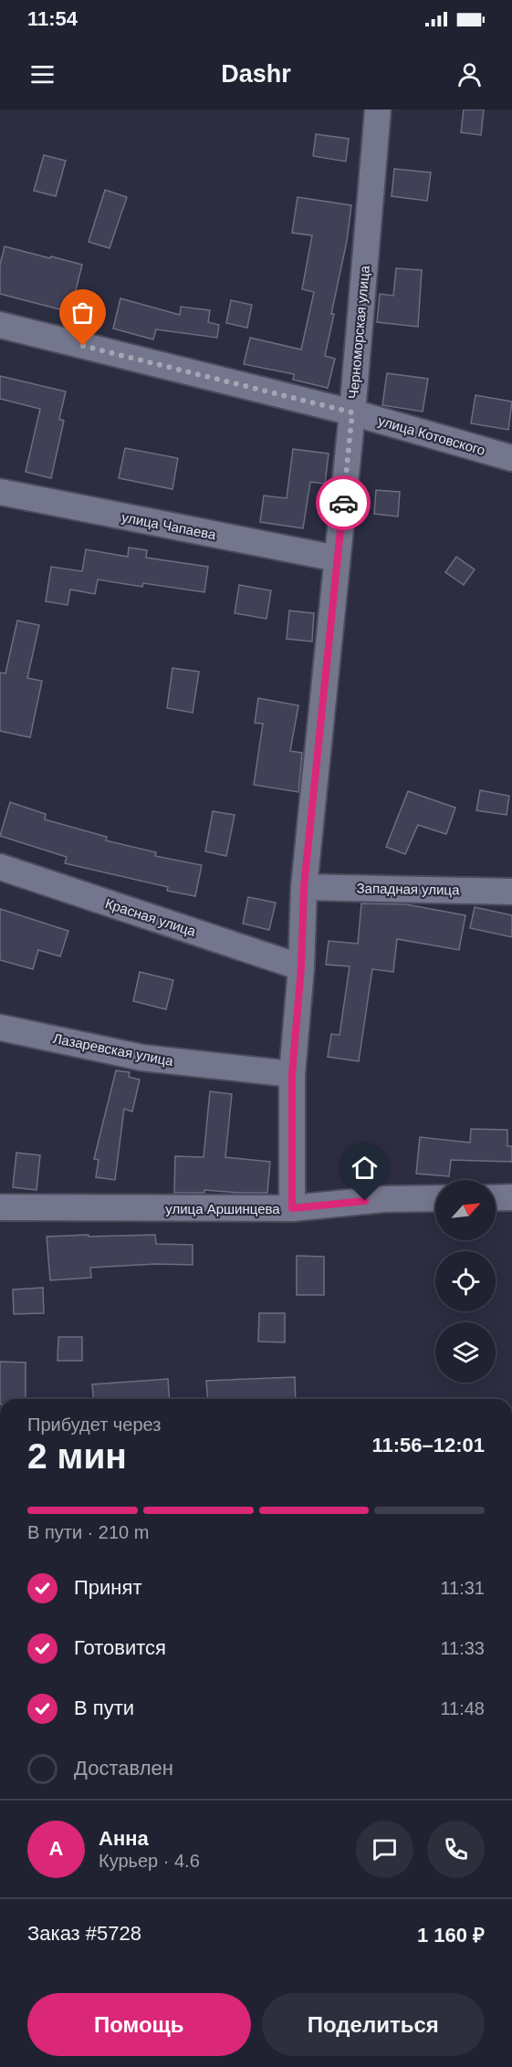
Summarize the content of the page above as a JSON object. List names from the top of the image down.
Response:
{
  "streets": {
    "street": [
      "Черноморская улица",
      "улица Котовского",
      "улица Чапаева",
      "Западная улица",
      "Красная улица",
      "Лазаревская улица",
      "улица Аршинцева"
    ]
  },
  "crossings": [
    ["Черноморская улица", "улица Котовского"],
    ["Черноморская улица", "улица Чапаева"],
    ["Черноморская улица", "Западная улица"],
    ["Черноморская улица", "Красная улица"],
    ["Черноморская улица", "Лазаревская улица"],
    ["Черноморская улица", "улица Аршинцева"]
  ],
  "north": "top right",
  "page": {
    "status": "11:54",
    "header": "Dashr",
    "heading": ["2 мин", "Прибудет через", "11:56–12:01"],
    "panel": [
      "Анна",
      "Курьер · 4.6",
      "Заказ #5728",
      "1 160 ₽"
    ],
    "bar": "В пути · 210 m",
    "list": [
      ["Принят", "11:31"],
      ["Готовится", "11:33"],
      ["В пути", "11:48"],
      "Доставлен"
    ],
    "round": "А",
    "buttons": ["Помощь", "Поделиться"]
  }
}
